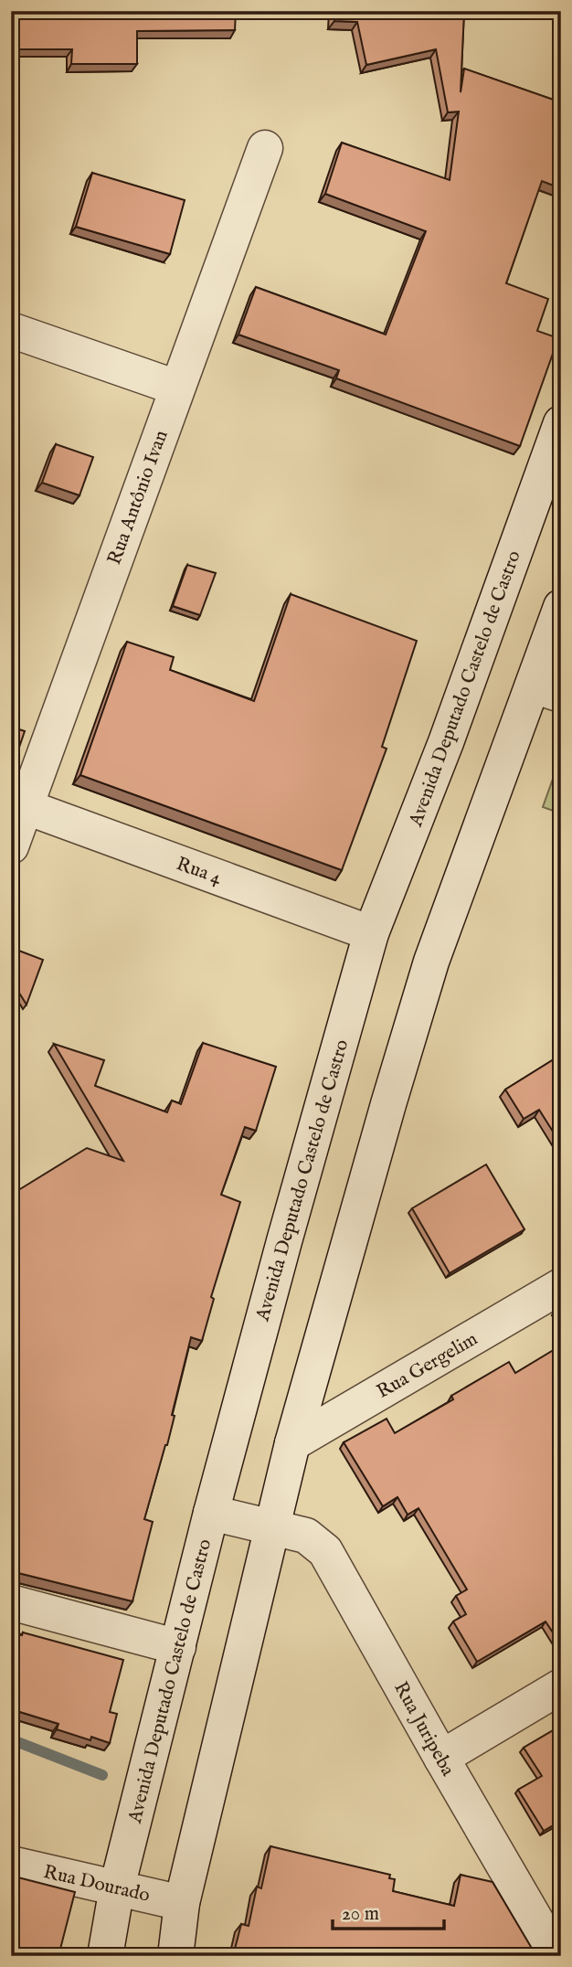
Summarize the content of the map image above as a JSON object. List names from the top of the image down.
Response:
{
  "streets": {
    "main road": [
      "Rua Antônio Ivan",
      "Avenida Deputado Castelo de Castro",
      "Rua 4",
      "Rua Gergelim",
      "Rua Juripeba",
      "Rua Dourado"
    ]
  },
  "crossings": [
    ["Rua Antônio Ivan", "Rua 4"],
    ["Avenida Deputado Castelo de Castro", "Rua 4"],
    ["Avenida Deputado Castelo de Castro", "Rua Juripeba"],
    ["Avenida Deputado Castelo de Castro", "Rua Dourado"]
  ],
  "scale_bar": "20 m"
}
